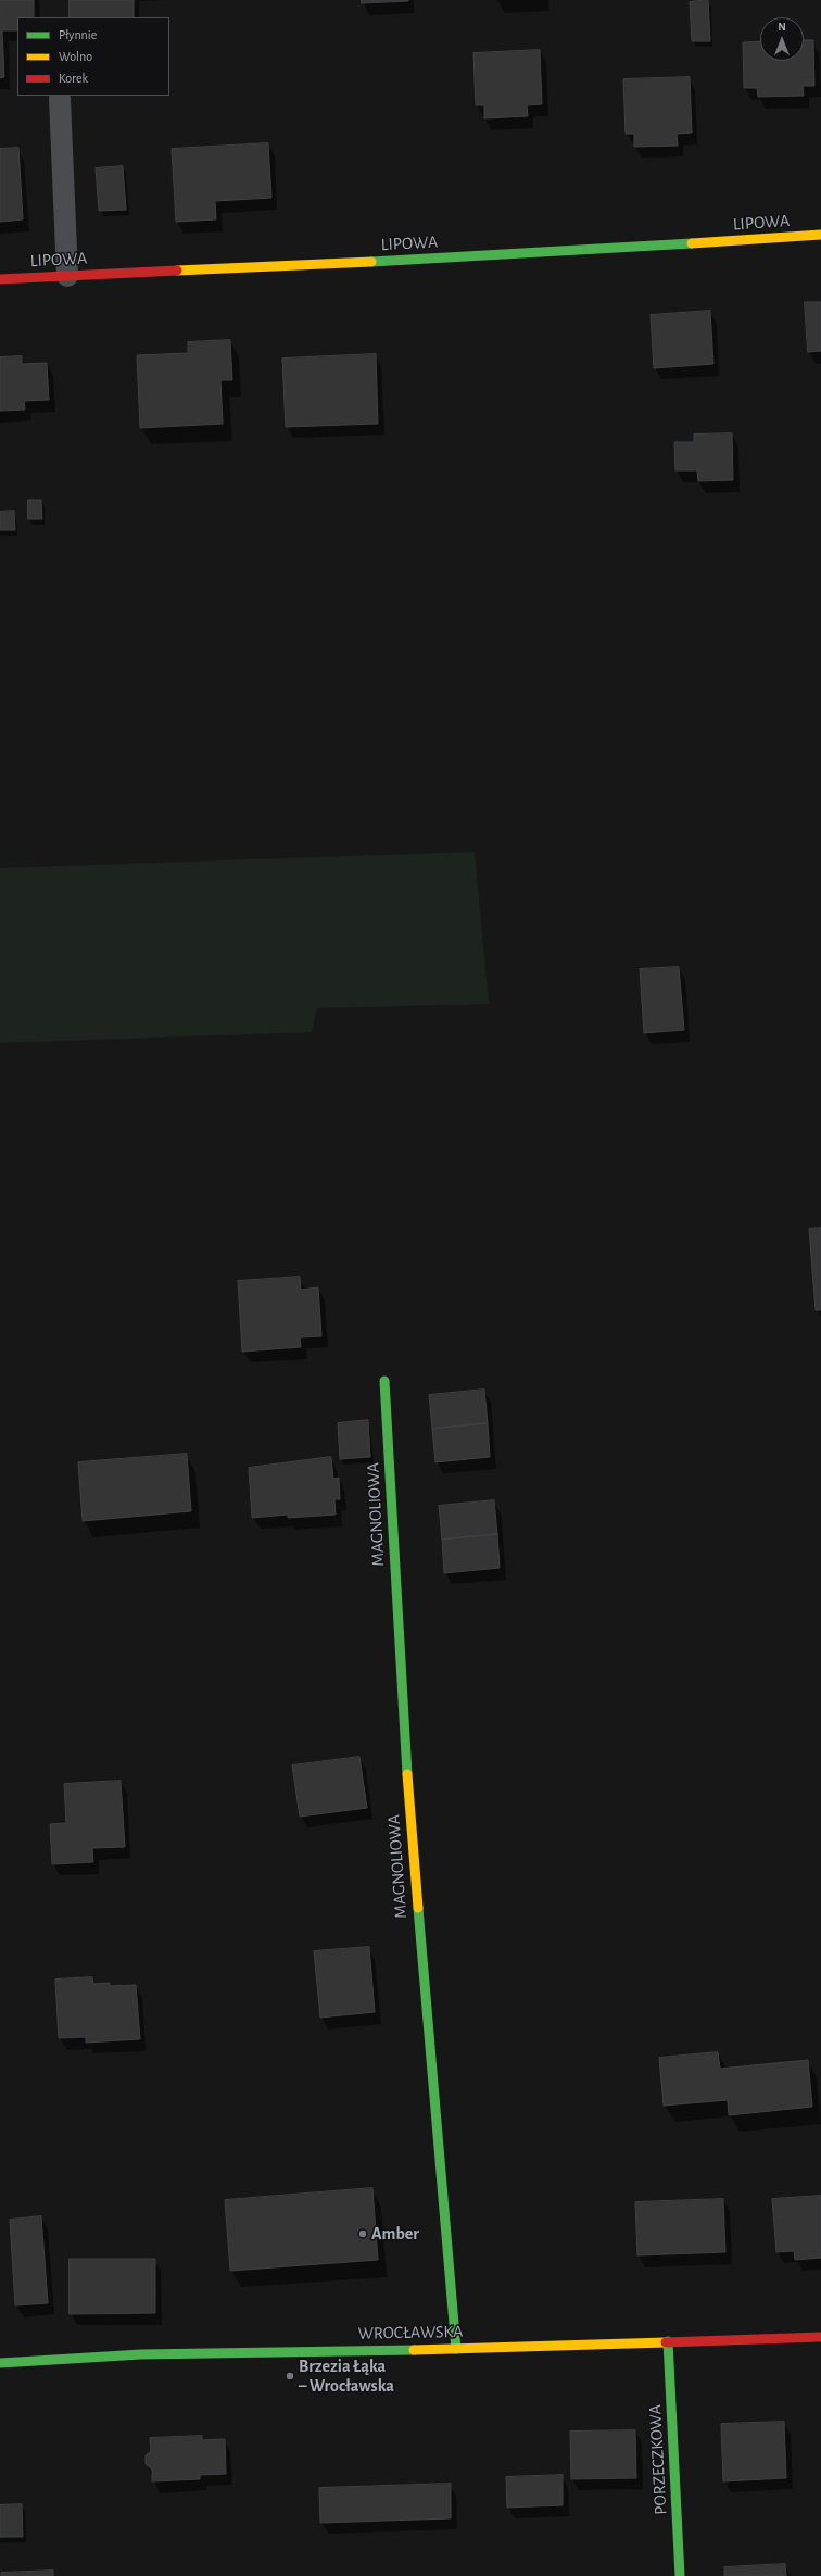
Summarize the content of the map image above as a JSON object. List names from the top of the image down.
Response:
{
  "streets": {
    "street": [
      "LIPOWA",
      "MAGNOLIOWA",
      "WROCŁAWSKA",
      "PORZECZKOWA"
    ]
  },
  "crossings": [
    ["MAGNOLIOWA", "WROCŁAWSKA"],
    ["WROCŁAWSKA", "PORZECZKOWA"]
  ],
  "places": ["Amber", "Brzezia Łąka – Wrocławska"],
  "legend": ["Płynnie", "Wolno", "Korek"],
  "north": "top"
}
